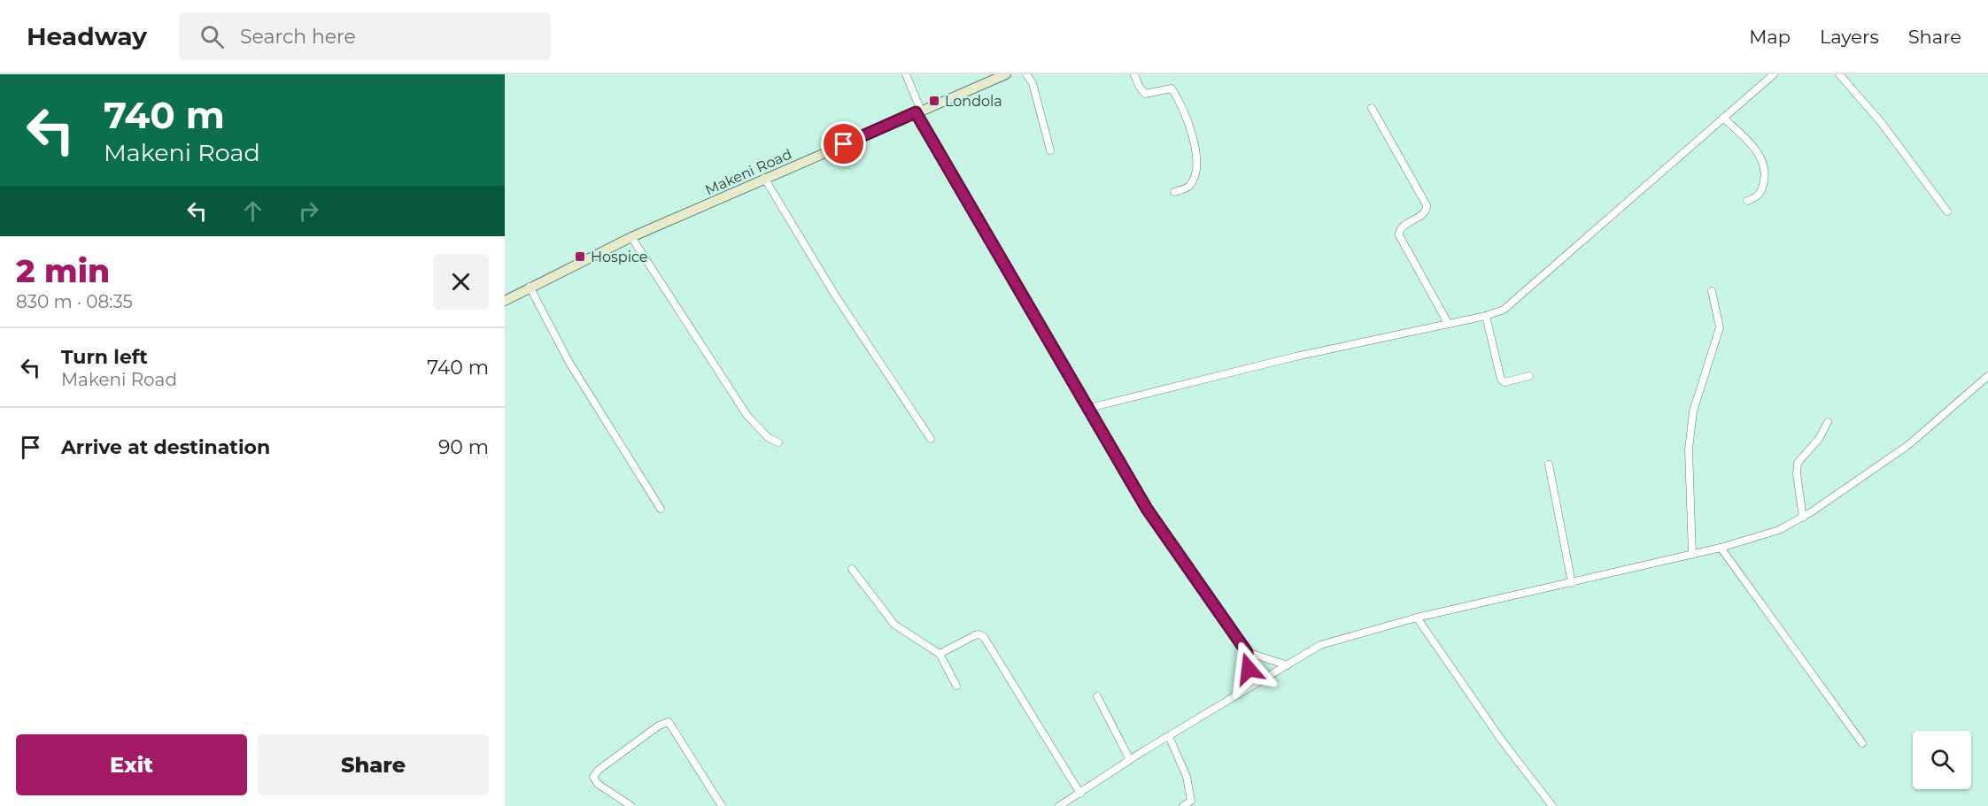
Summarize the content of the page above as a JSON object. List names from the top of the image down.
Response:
{
  "streets": {
    "main road": ["Makeni Road"]
  },
  "places": {
    "transit": ["Londola", "Hospice"]
  },
  "page": {
    "header": "Headway",
    "search": "Search here",
    "nav": ["Map", "Layers", "Share"],
    "turn": ["740 m", "Makeni Road"],
    "heading": ["2 min", "830 m · 08:35"],
    "list": [
      {
        "name": "Turn left",
        "note": "Makeni Road",
        "value": "740 m"
      },
      {
        "name": "Arrive at destination",
        "value": "90 m"
      }
    ],
    "buttons": ["Exit", "Share"]
  }
}
